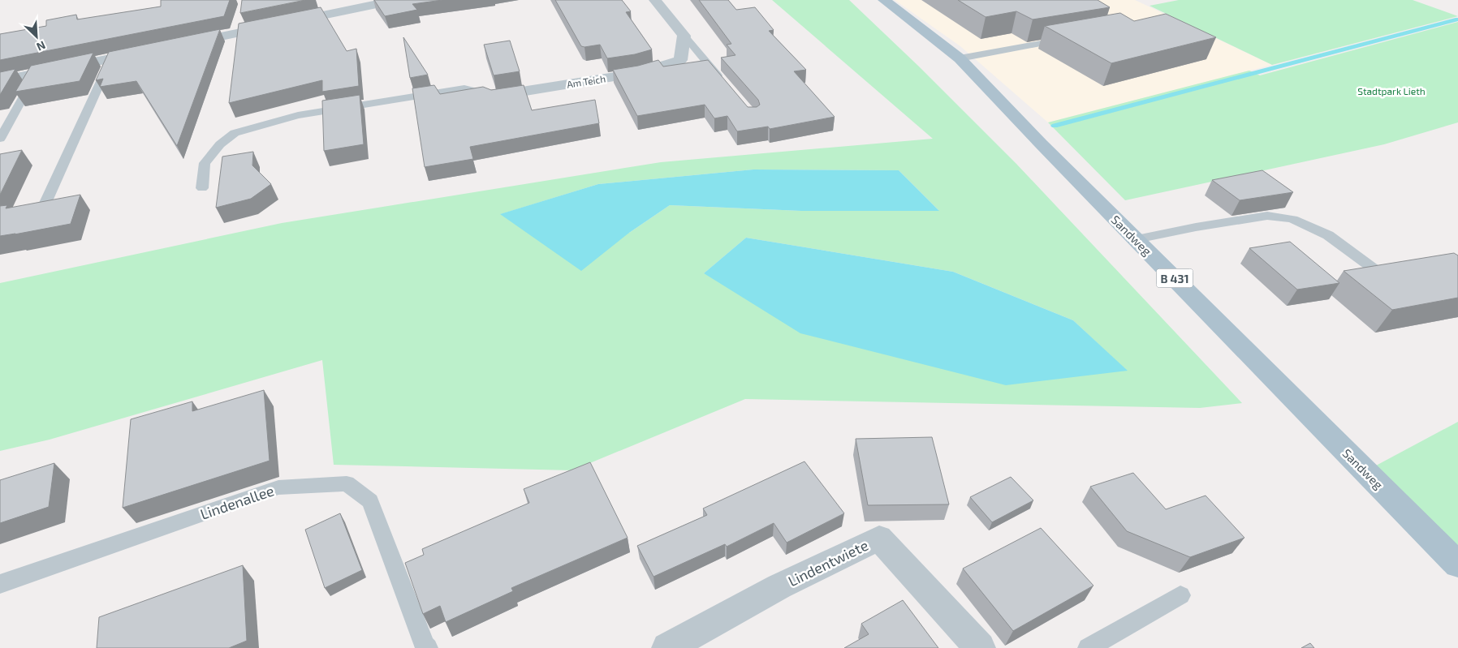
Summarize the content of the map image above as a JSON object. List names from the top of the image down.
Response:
{
  "streets": {
    "main road": ["Sandweg", "B 431"],
    "street": ["Am Teich", "Lindentwiete"],
    "lane": ["Lindenallee"]
  },
  "parks": ["Stadtpark Lieth"],
  "north": "bottom right"
}
